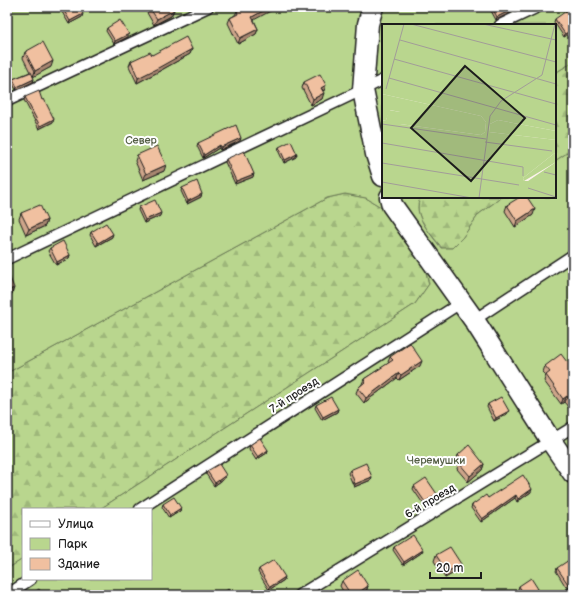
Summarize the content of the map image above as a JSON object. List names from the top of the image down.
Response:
{
  "streets": {
    "lane": ["7-й проезд", "6-й проезд"]
  },
  "parks": ["Север", "Черемушки"],
  "legend": ["Улица", "Парк", "Здание"],
  "scale_bar": "20 m"
}
